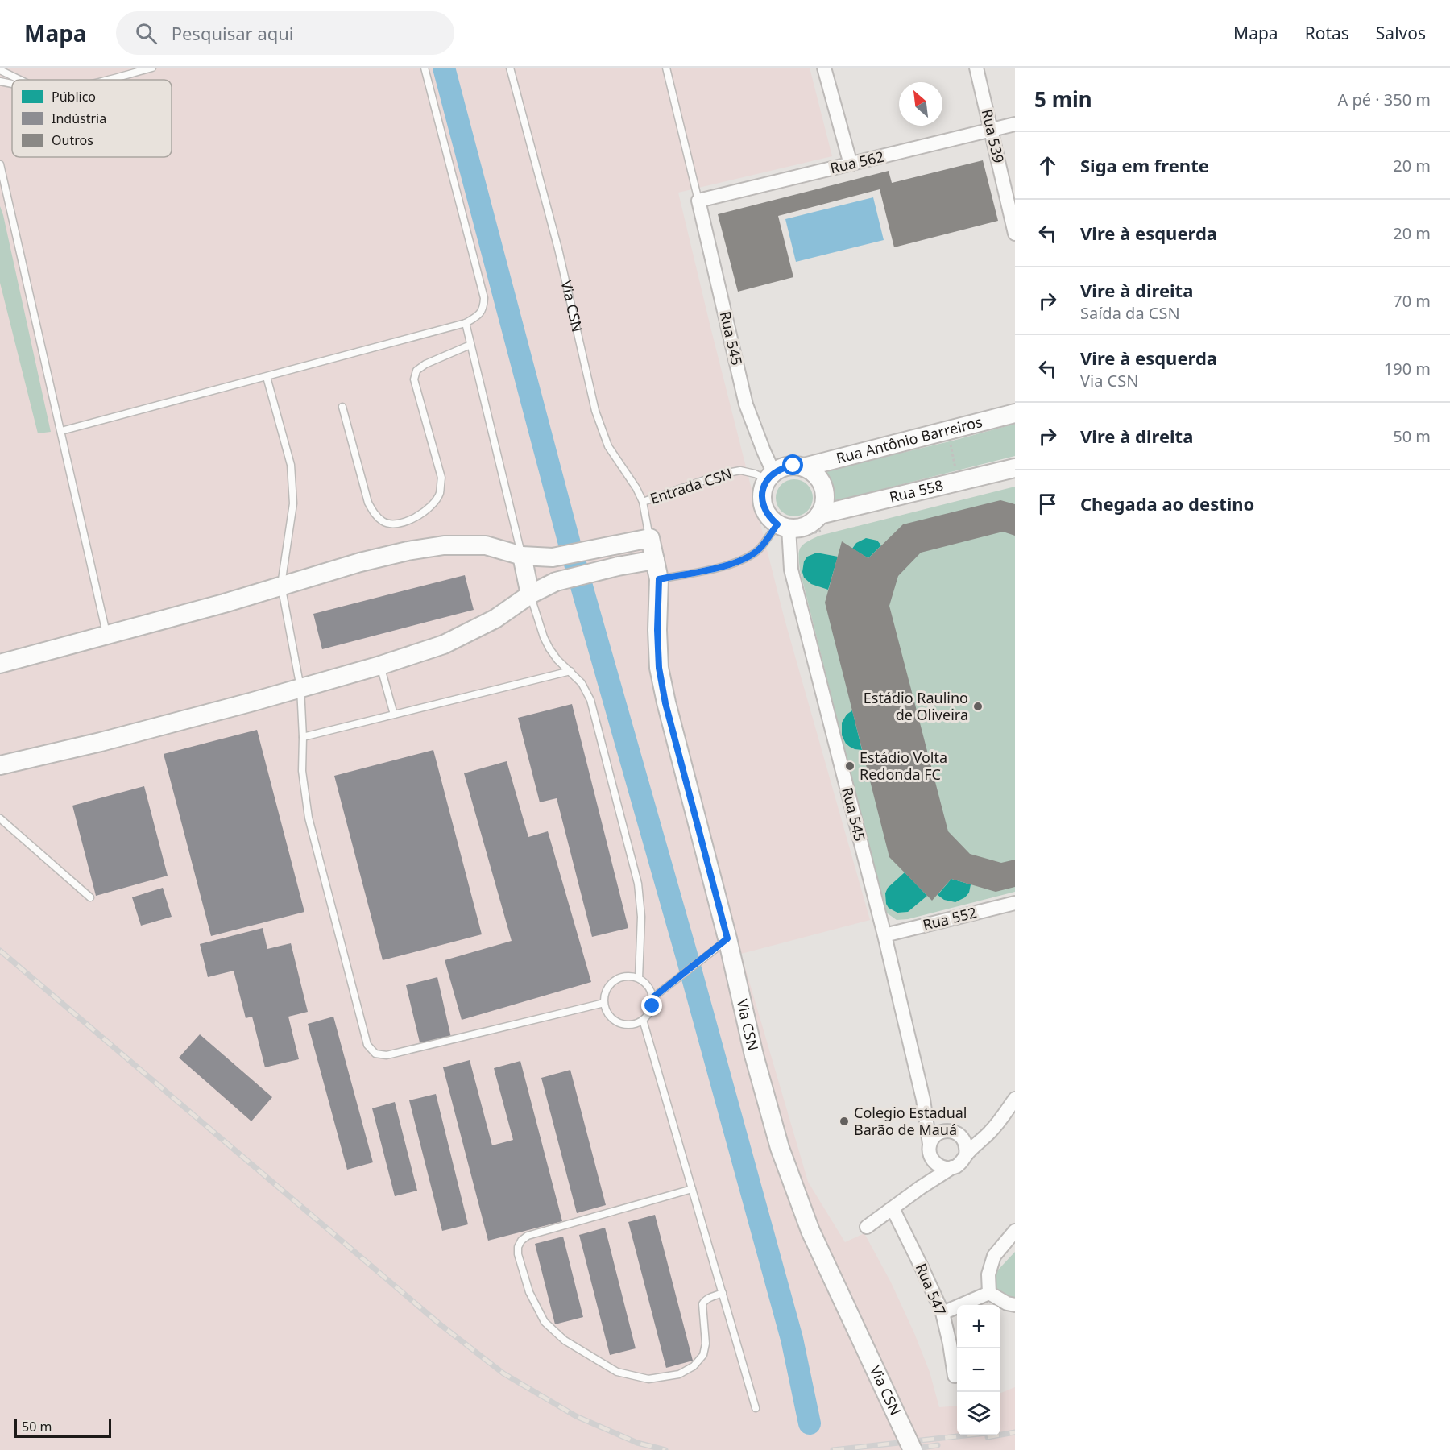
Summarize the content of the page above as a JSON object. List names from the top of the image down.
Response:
{
  "streets": {
    "street": [
      "Rua 539",
      "Rua 562",
      "Via CSN",
      "Rua 545",
      "Rua Antônio Barreiros",
      "Rua 558",
      "Rua 552",
      "Rua 547"
    ],
    "lane": ["Entrada CSN"]
  },
  "crossings": [
    ["Rua 539", "Rua 562"],
    ["Rua 562", "Rua 545"],
    ["Via CSN", "Entrada CSN"],
    ["Rua 545", "Rua Antônio Barreiros"],
    ["Rua 545", "Entrada CSN"],
    ["Rua 545", "Rua 558"],
    ["Rua 545", "Rua 552"],
    ["Rua Antônio Barreiros", "Entrada CSN"],
    ["Rua Antônio Barreiros", "Rua 558"],
    ["Entrada CSN", "Rua 558"]
  ],
  "places": ["Estádio Raulino de Oliveira", "Estádio Volta Redonda FC", "Colegio Estadual Barão de Mauá"],
  "legend": ["Público", "Indústria", "Outros"],
  "scale_bar": "50 m",
  "north": "top left",
  "page": {
    "header": "Mapa",
    "search": "Pesquisar aqui",
    "nav": ["Mapa", "Rotas", "Salvos"],
    "heading": ["5 min", "A pé · 350 m"],
    "list": [
      ["Siga em frente", "20 m"],
      ["Vire à esquerda", "20 m"],
      ["Vire à direita", "Saída da CSN", "70 m"],
      ["Vire à esquerda", "Via CSN", "190 m"],
      ["Vire à direita", "50 m"],
      "Chegada ao destino"
    ],
    "map_buttons": ["+", "−"],
    "scale": "50 m"
  }
}
